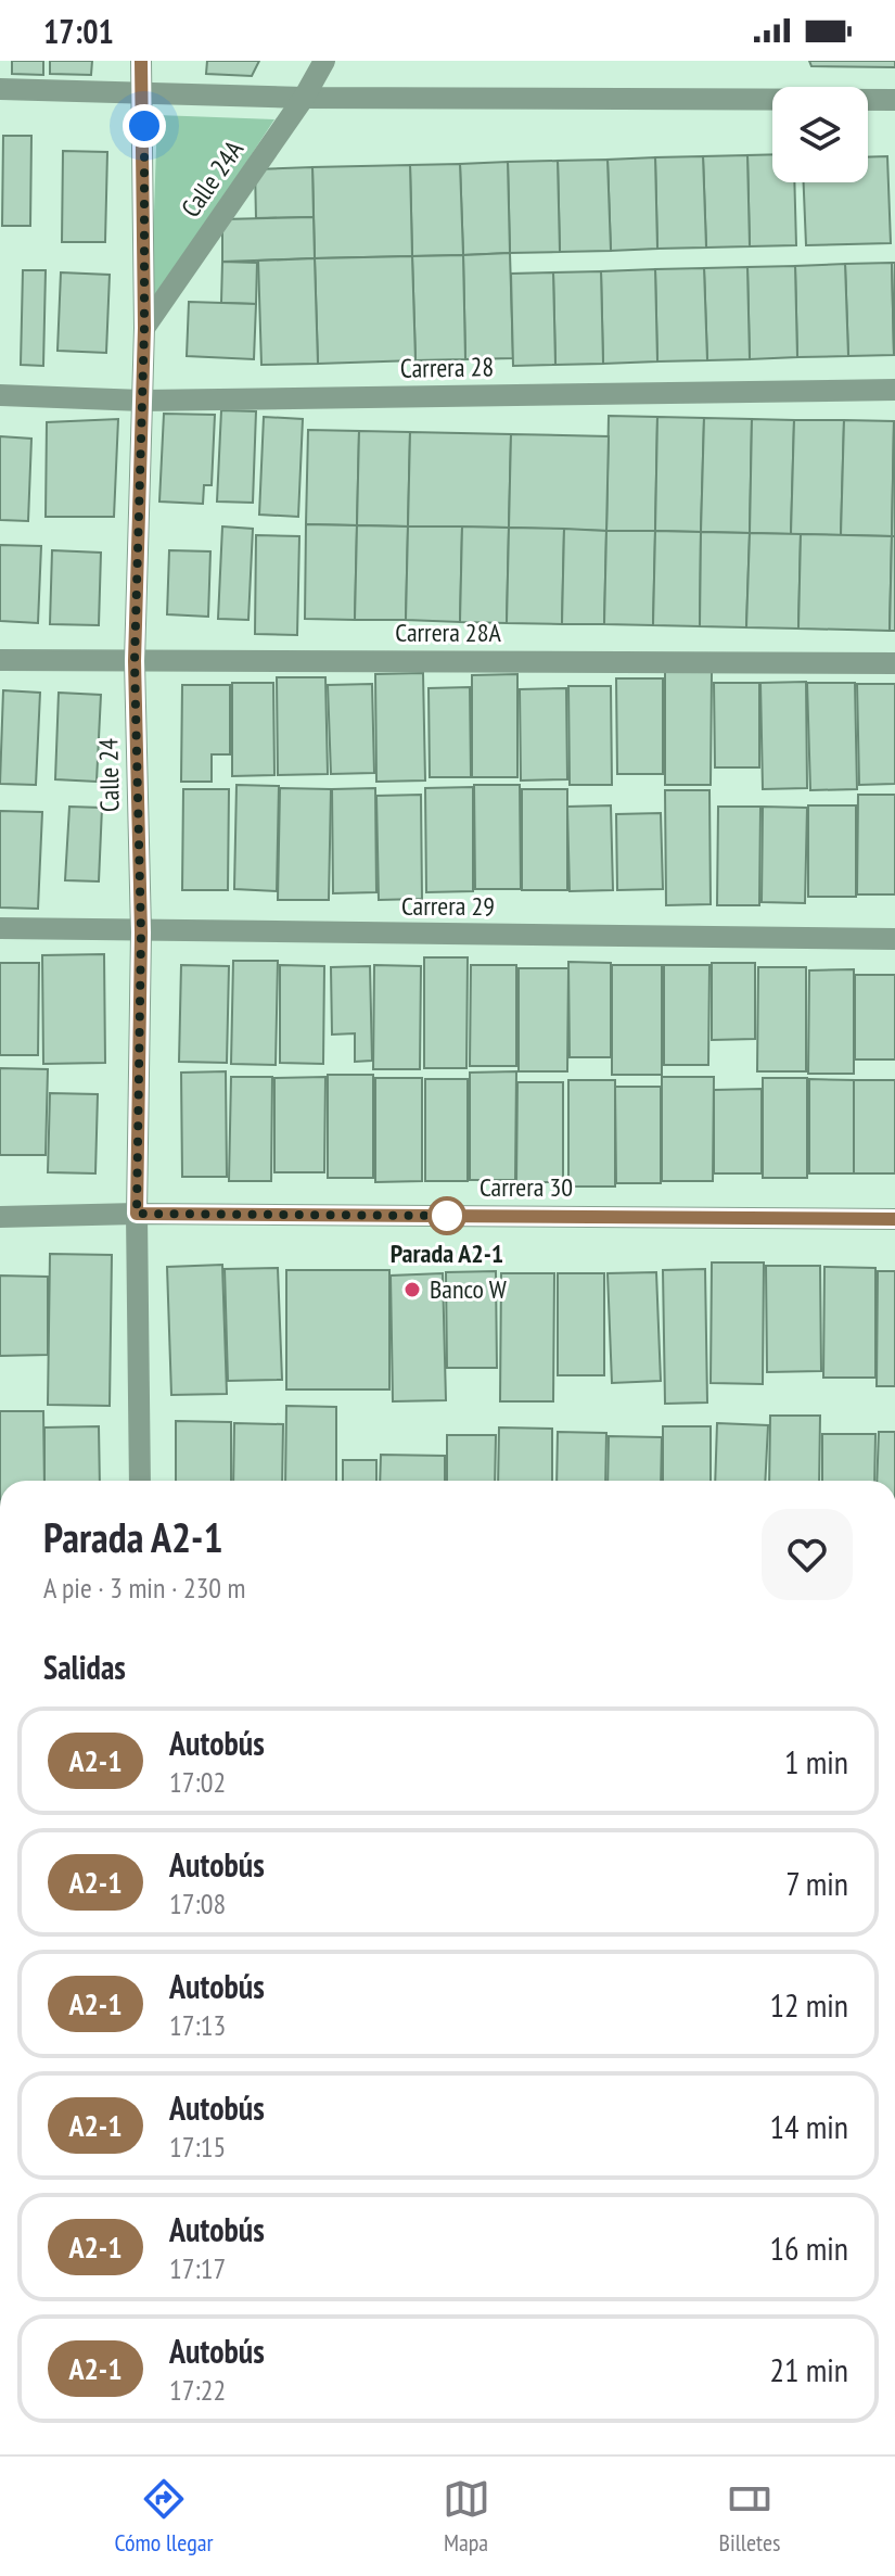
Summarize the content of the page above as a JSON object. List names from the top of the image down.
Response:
{
  "streets": {
    "street": [
      "Calle 24A",
      "Carrera 28",
      "Carrera 28A",
      "Calle 24",
      "Carrera 29",
      "Carrera 30"
    ]
  },
  "crossings": [
    ["Calle 24A", "Calle 24"],
    ["Carrera 28", "Calle 24"],
    ["Carrera 28A", "Calle 24"],
    ["Calle 24", "Carrera 29"],
    ["Calle 24", "Carrera 30"]
  ],
  "places": ["Parada A2-1", "Banco W"],
  "lines": ["bus line A2-1"],
  "page": {
    "status": "17:01",
    "heading": [
      ["Parada A2-1", "A pie · 3 min · 230 m"],
      "Salidas"
    ],
    "list": [
      {
        "mark": "A2-1",
        "name": "Autobús",
        "note": "17:02",
        "value": "1 min"
      },
      {
        "mark": "A2-1",
        "name": "Autobús",
        "note": "17:08",
        "value": "7 min"
      },
      {
        "mark": "A2-1",
        "name": "Autobús",
        "note": "17:13",
        "value": "12 min"
      },
      {
        "mark": "A2-1",
        "name": "Autobús",
        "note": "17:15",
        "value": "14 min"
      },
      {
        "mark": "A2-1",
        "name": "Autobús",
        "note": "17:17",
        "value": "16 min"
      },
      {
        "mark": "A2-1",
        "name": "Autobús",
        "note": "17:22",
        "value": "21 min"
      }
    ],
    "tabs": ["Cómo llegar", "Mapa", "Billetes"]
  }
}
